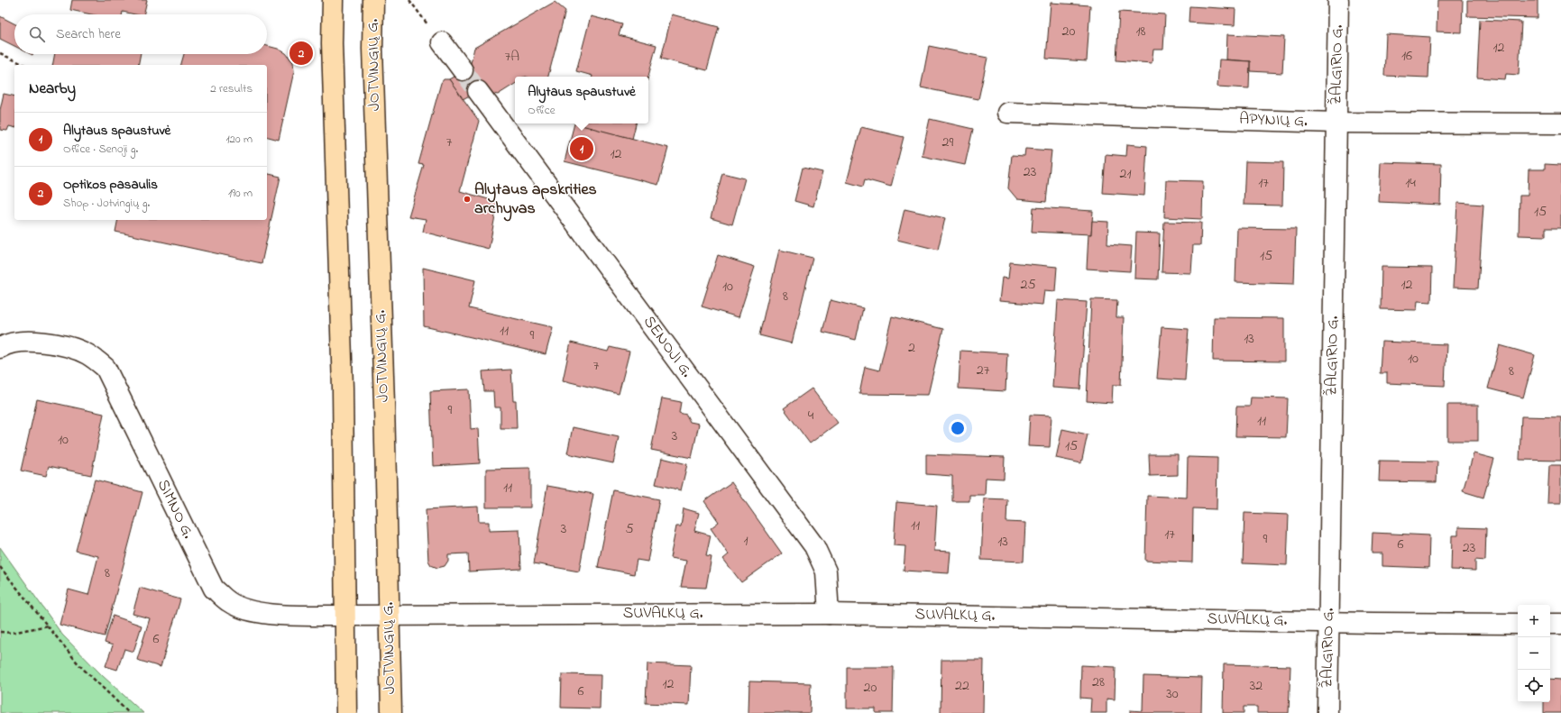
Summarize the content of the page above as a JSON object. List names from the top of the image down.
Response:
{
  "streets": {
    "main road": ["JOTVINGIŲ G."],
    "street": [
      "ŽALGIRIO G.",
      "APYNIŲ G.",
      "SENOJI G.",
      "SIMNO G.",
      "SUVALKŲ G."
    ]
  },
  "crossings": [
    ["JOTVINGIŲ G.", "SIMNO G."],
    ["JOTVINGIŲ G.", "SUVALKŲ G."],
    ["ŽALGIRIO G.", "APYNIŲ G."],
    ["ŽALGIRIO G.", "SUVALKŲ G."],
    ["SENOJI G.", "SUVALKŲ G."],
    ["SIMNO G.", "SUVALKŲ G."]
  ],
  "places": ["Alytaus apskrities archyvas"],
  "house_numbers": [
    "20",
    "18",
    "12",
    "16",
    "7A",
    "7",
    "29",
    "12",
    "23",
    "21",
    "17",
    "14",
    "15",
    "15",
    "25",
    "12",
    "10",
    "8",
    "11",
    "9",
    "13",
    "2",
    "10",
    "7",
    "27",
    "8",
    "9",
    "4",
    "11",
    "3",
    "10",
    "15",
    "11",
    "11",
    "3",
    "5",
    "17",
    "9",
    "1",
    "13",
    "6",
    "23",
    "8",
    "6",
    "28",
    "12",
    "22",
    "32",
    "20",
    "6",
    "30"
  ],
  "page": {
    "search": "Search here",
    "pins": ["2", "1"],
    "heading": ["Nearby", "2 results"],
    "popup": ["Alytaus spaustuvė", "Office"],
    "list": [
      {
        "mark": "1",
        "name": "Alytaus spaustuvė",
        "note": "Office · Senoji g.",
        "value": "120 m"
      },
      {
        "mark": "2",
        "name": "Optikos pasaulis",
        "note": "Shop · Jotvingių g.",
        "value": "190 m"
      }
    ],
    "map_buttons": ["+", "−"]
  }
}
